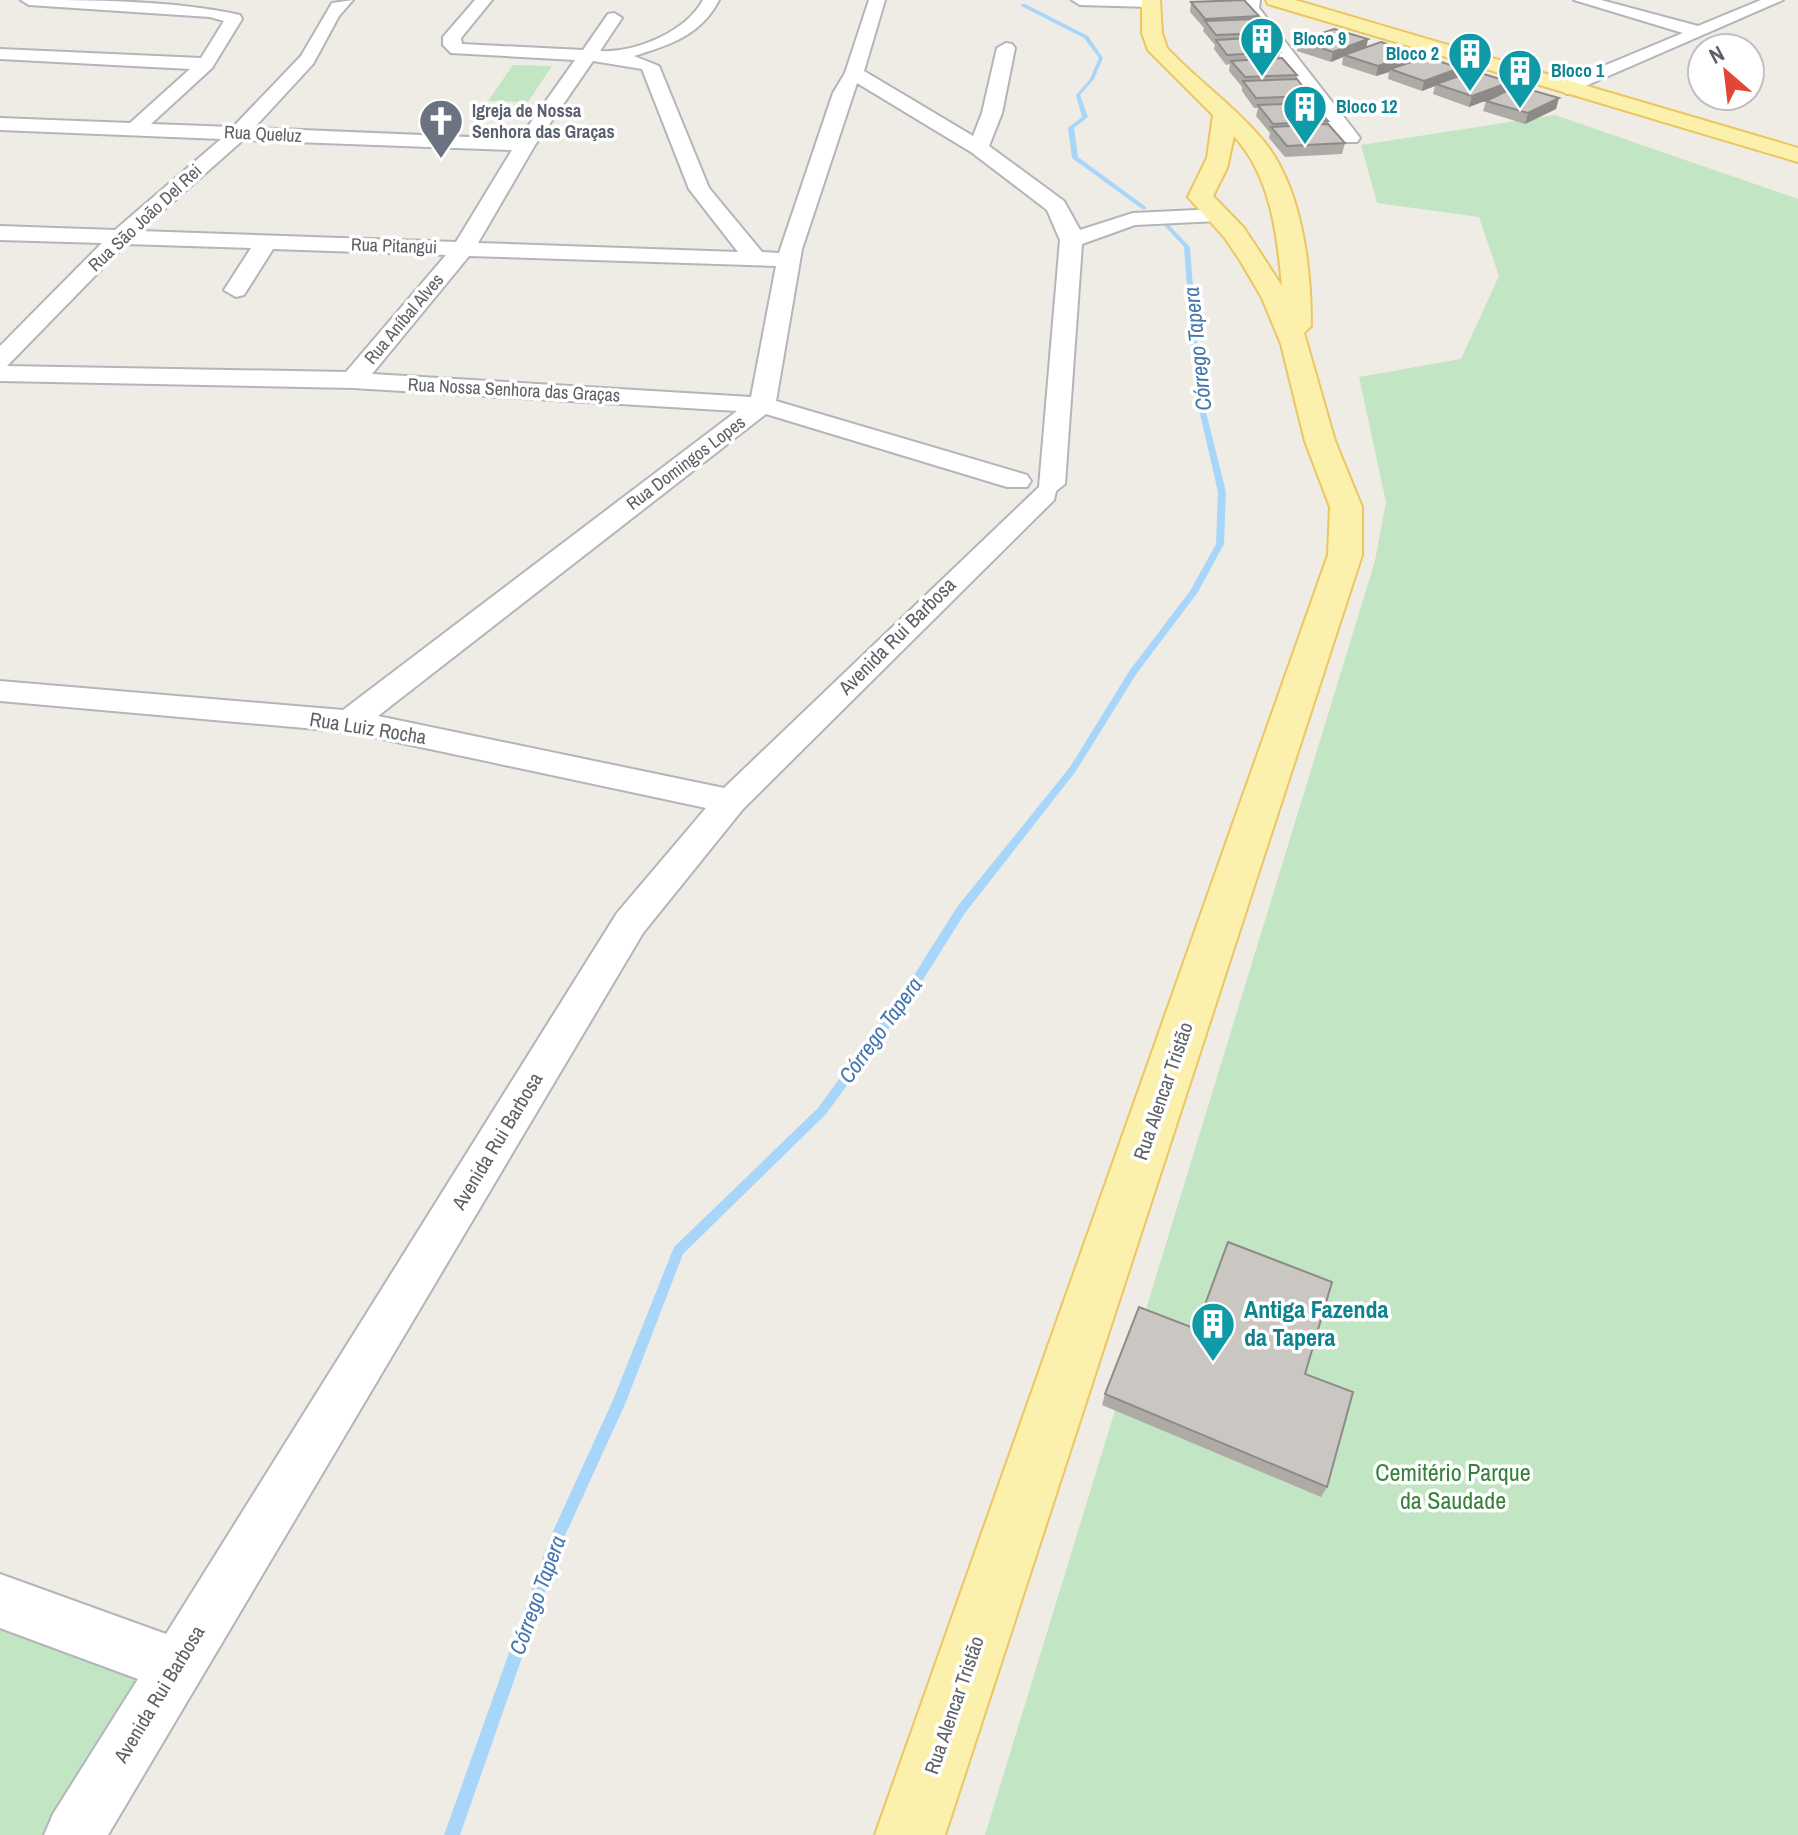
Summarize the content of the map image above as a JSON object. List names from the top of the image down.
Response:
{
  "streets": {
    "main road": ["Rua Alencar Tristão"],
    "street": [
      "Rua Queluz",
      "Rua São João Del Rei",
      "Rua Pitangui",
      "Rua Aníbal Alves",
      "Rua Nossa Senhora das Graças",
      "Rua Domingos Lopes",
      "Avenida Rui Barbosa",
      "Rua Luiz Rocha"
    ]
  },
  "crossings": [
    ["Rua Queluz", "Rua São João Del Rei"],
    ["Rua Queluz", "Rua Aníbal Alves"],
    ["Rua São João Del Rei", "Rua Pitangui"],
    ["Rua Pitangui", "Rua Aníbal Alves"],
    ["Rua Pitangui", "Rua Domingos Lopes"],
    ["Rua Aníbal Alves", "Rua Nossa Senhora das Graças"],
    ["Rua Nossa Senhora das Graças", "Rua Domingos Lopes"],
    ["Rua Nossa Senhora das Graças", "Avenida Rui Barbosa"],
    ["Rua Domingos Lopes", "Rua Luiz Rocha"],
    ["Avenida Rui Barbosa", "Rua Luiz Rocha"]
  ],
  "water": ["Córrego Tapera"],
  "parks": ["Cemitério Parque da Saudade"],
  "places": {
    "building": [
      "Bloco 9",
      "Bloco 2",
      "Bloco 1",
      "Bloco 12",
      "Antiga Fazenda da Tapera"
    ],
    "church": ["Igreja de Nossa Senhora das Graças"]
  },
  "north": "top left"
}
